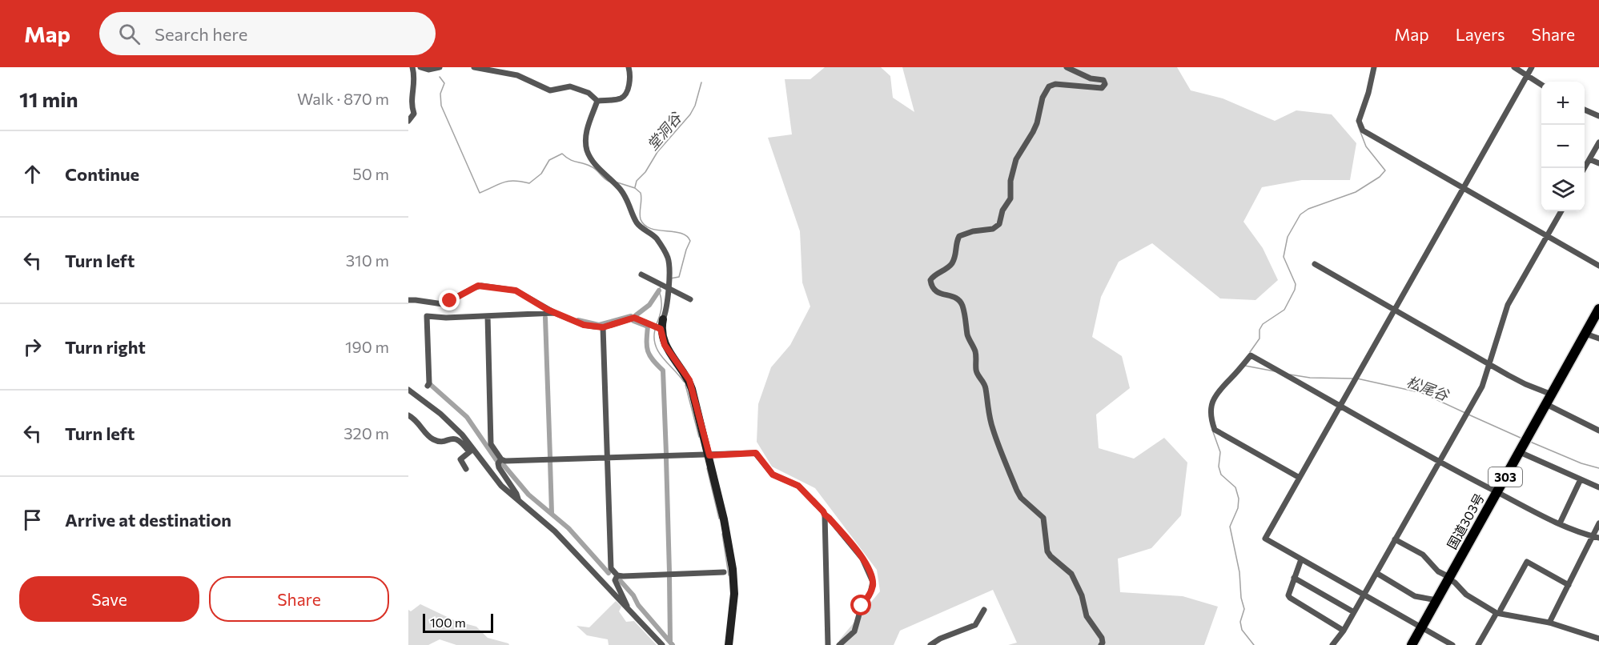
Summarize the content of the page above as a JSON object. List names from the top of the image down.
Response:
{
  "streets": {
    "highway": ["303", "国道303号"]
  },
  "water": ["堂洞谷", "松尾谷"],
  "scale_bar": "100 m",
  "page": {
    "header": "Map",
    "search": "Search here",
    "nav": ["Map", "Layers", "Share"],
    "heading": ["11 min", "Walk · 870 m"],
    "map_buttons": ["+", "−"],
    "list": [
      ["Continue", "50 m"],
      ["Turn left", "310 m"],
      ["Turn right", "190 m"],
      ["Turn left", "320 m"],
      "Arrive at destination"
    ],
    "buttons": ["Save", "Share"],
    "scale": "100 m"
  }
}
